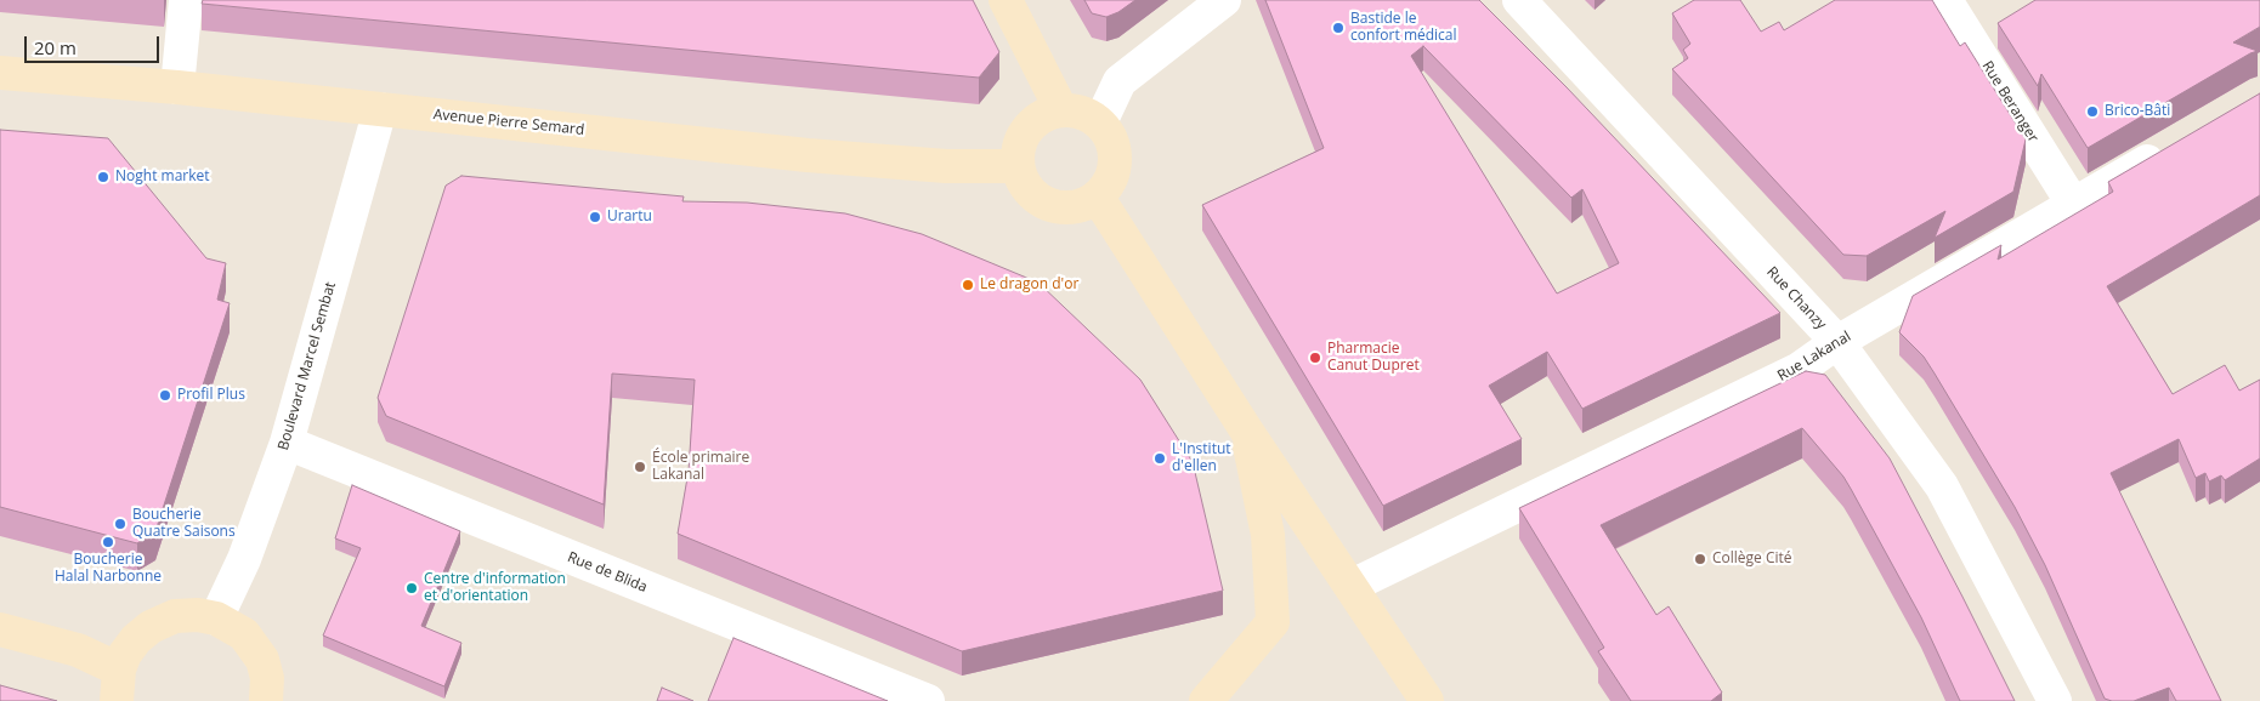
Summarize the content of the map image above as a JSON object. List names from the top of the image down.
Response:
{
  "streets": {
    "street": [
      "Rue Beranger",
      "Avenue Pierre Semard",
      "Rue Chanzy",
      "Rue Lakanal",
      "Boulevard Marcel Sembat",
      "Rue de Blida"
    ]
  },
  "crossings": [
    ["Rue Beranger", "Rue Lakanal"],
    ["Avenue Pierre Semard", "Boulevard Marcel Sembat"],
    ["Rue Chanzy", "Rue Lakanal"],
    ["Boulevard Marcel Sembat", "Rue de Blida"]
  ],
  "places": [
    "Bastide le confort médical",
    "Brico-Bâti",
    "Noght market",
    "Urartu",
    "Le dragon d'or",
    "Pharmacie Canut Dupret",
    "Profil Plus",
    "L'Institut d'ellen",
    "École primaire Lakanal",
    "Boucherie Quatre Saisons",
    "Boucherie Halal Narbonne",
    "Collège Cité",
    "Centre d'information et d'orientation"
  ],
  "scale_bar": "20 m"
}
